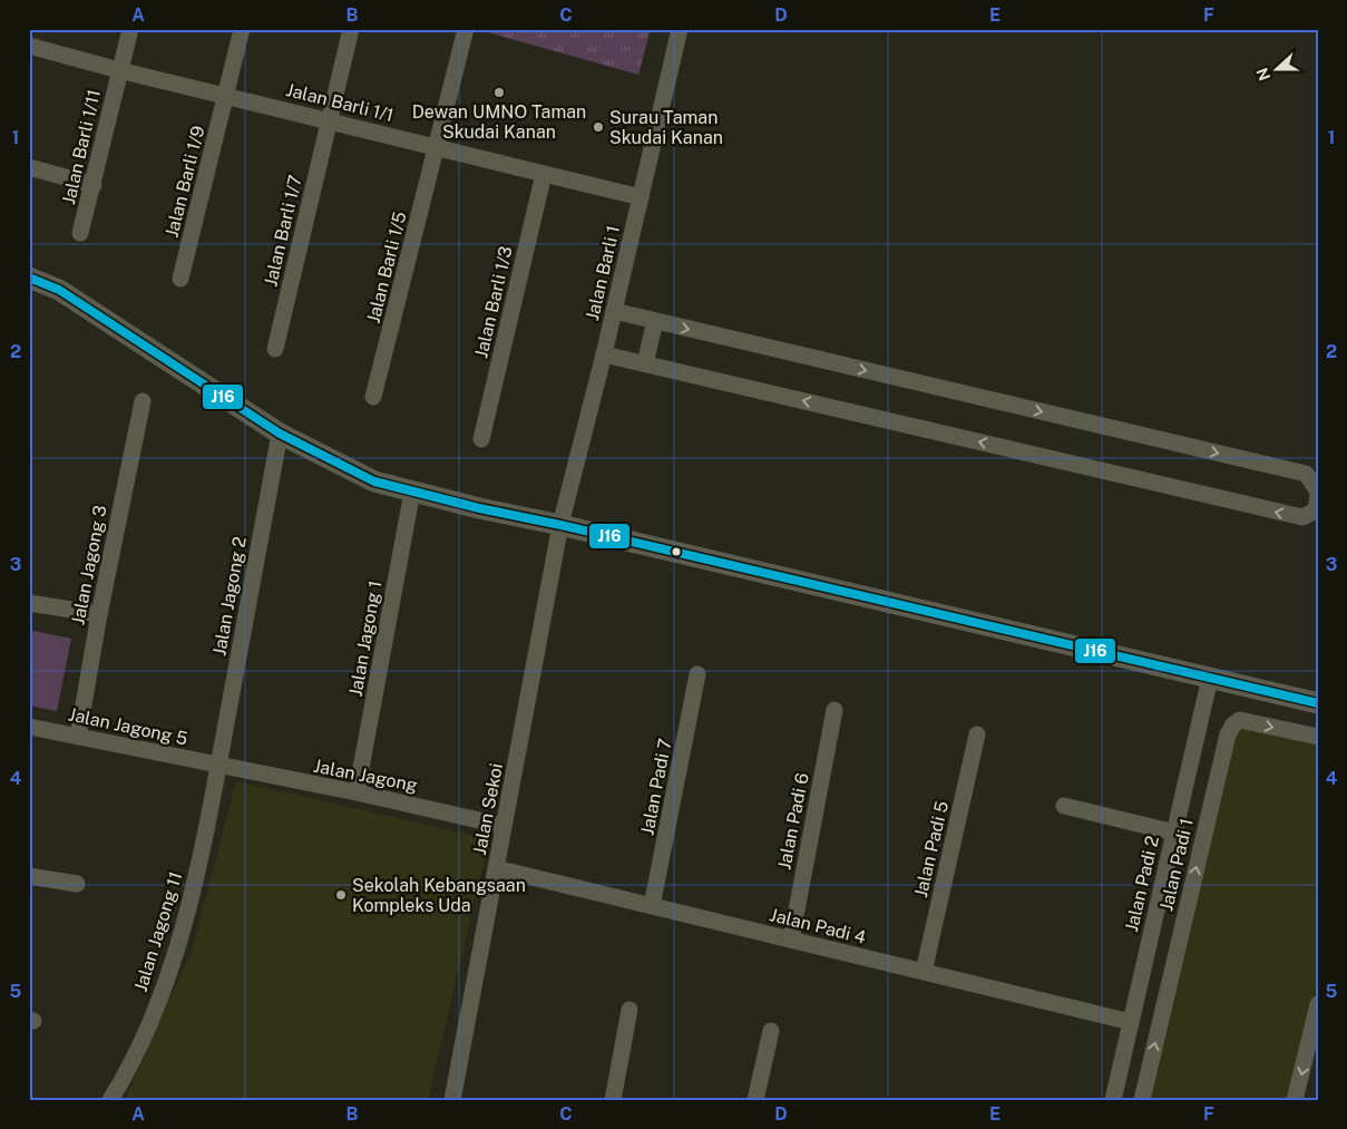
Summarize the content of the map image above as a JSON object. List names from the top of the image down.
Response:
{
  "streets": {
    "street": [
      "Jalan Barli 1/1",
      "Jalan Barli 1/11",
      "Jalan Barli 1/9",
      "Jalan Barli 1/7",
      "Jalan Barli 1/5",
      "Jalan Barli 1",
      "Jalan Barli 1/3",
      "Jalan Jagong 3",
      "Jalan Jagong 2",
      "Jalan Jagong 1",
      "Jalan Jagong 5",
      "Jalan Jagong",
      "Jalan Padi 7",
      "Jalan Sekoi",
      "Jalan Padi 6",
      "Jalan Padi 5",
      "Jalan Padi 1",
      "Jalan Padi 2",
      "Jalan Padi 4",
      "Jalan Jagong 11"
    ]
  },
  "crossings": [
    ["Jalan Barli 1/1", "Jalan Barli 1/11"],
    ["Jalan Barli 1/1", "Jalan Barli 1/9"],
    ["Jalan Barli 1/1", "Jalan Barli 1/7"],
    ["Jalan Barli 1/1", "Jalan Barli 1/5"],
    ["Jalan Barli 1/1", "Jalan Barli 1"],
    ["Jalan Barli 1/1", "Jalan Barli 1/3"],
    ["Jalan Barli 1", "Jalan Sekoi"],
    ["Jalan Jagong 3", "Jalan Jagong 5"],
    ["Jalan Jagong 2", "Jalan Jagong 5"],
    ["Jalan Jagong 2", "Jalan Jagong"],
    ["Jalan Jagong 2", "Jalan Jagong 11"],
    ["Jalan Jagong 1", "Jalan Jagong"],
    ["Jalan Jagong 5", "Jalan Jagong"],
    ["Jalan Jagong 5", "Jalan Jagong 11"],
    ["Jalan Jagong", "Jalan Sekoi"],
    ["Jalan Jagong", "Jalan Jagong 11"],
    ["Jalan Padi 7", "Jalan Padi 4"],
    ["Jalan Sekoi", "Jalan Padi 4"],
    ["Jalan Padi 6", "Jalan Padi 4"],
    ["Jalan Padi 5", "Jalan Padi 4"],
    ["Jalan Padi 2", "Jalan Padi 4"]
  ],
  "one_way": ["Jalan Padi 1"],
  "places": ["Dewan UMNO Taman Skudai Kanan", "Surau Taman Skudai Kanan", "Sekolah Kebangsaan Kompleks Uda"],
  "lines": ["transit line J16"],
  "north": "left",
  "grid": {
    "columns": [
      "A",
      "B",
      "C",
      "D",
      "E",
      "F"
    ],
    "rows": [
      "1",
      "2",
      "3",
      "4",
      "5"
    ]
  }
}
